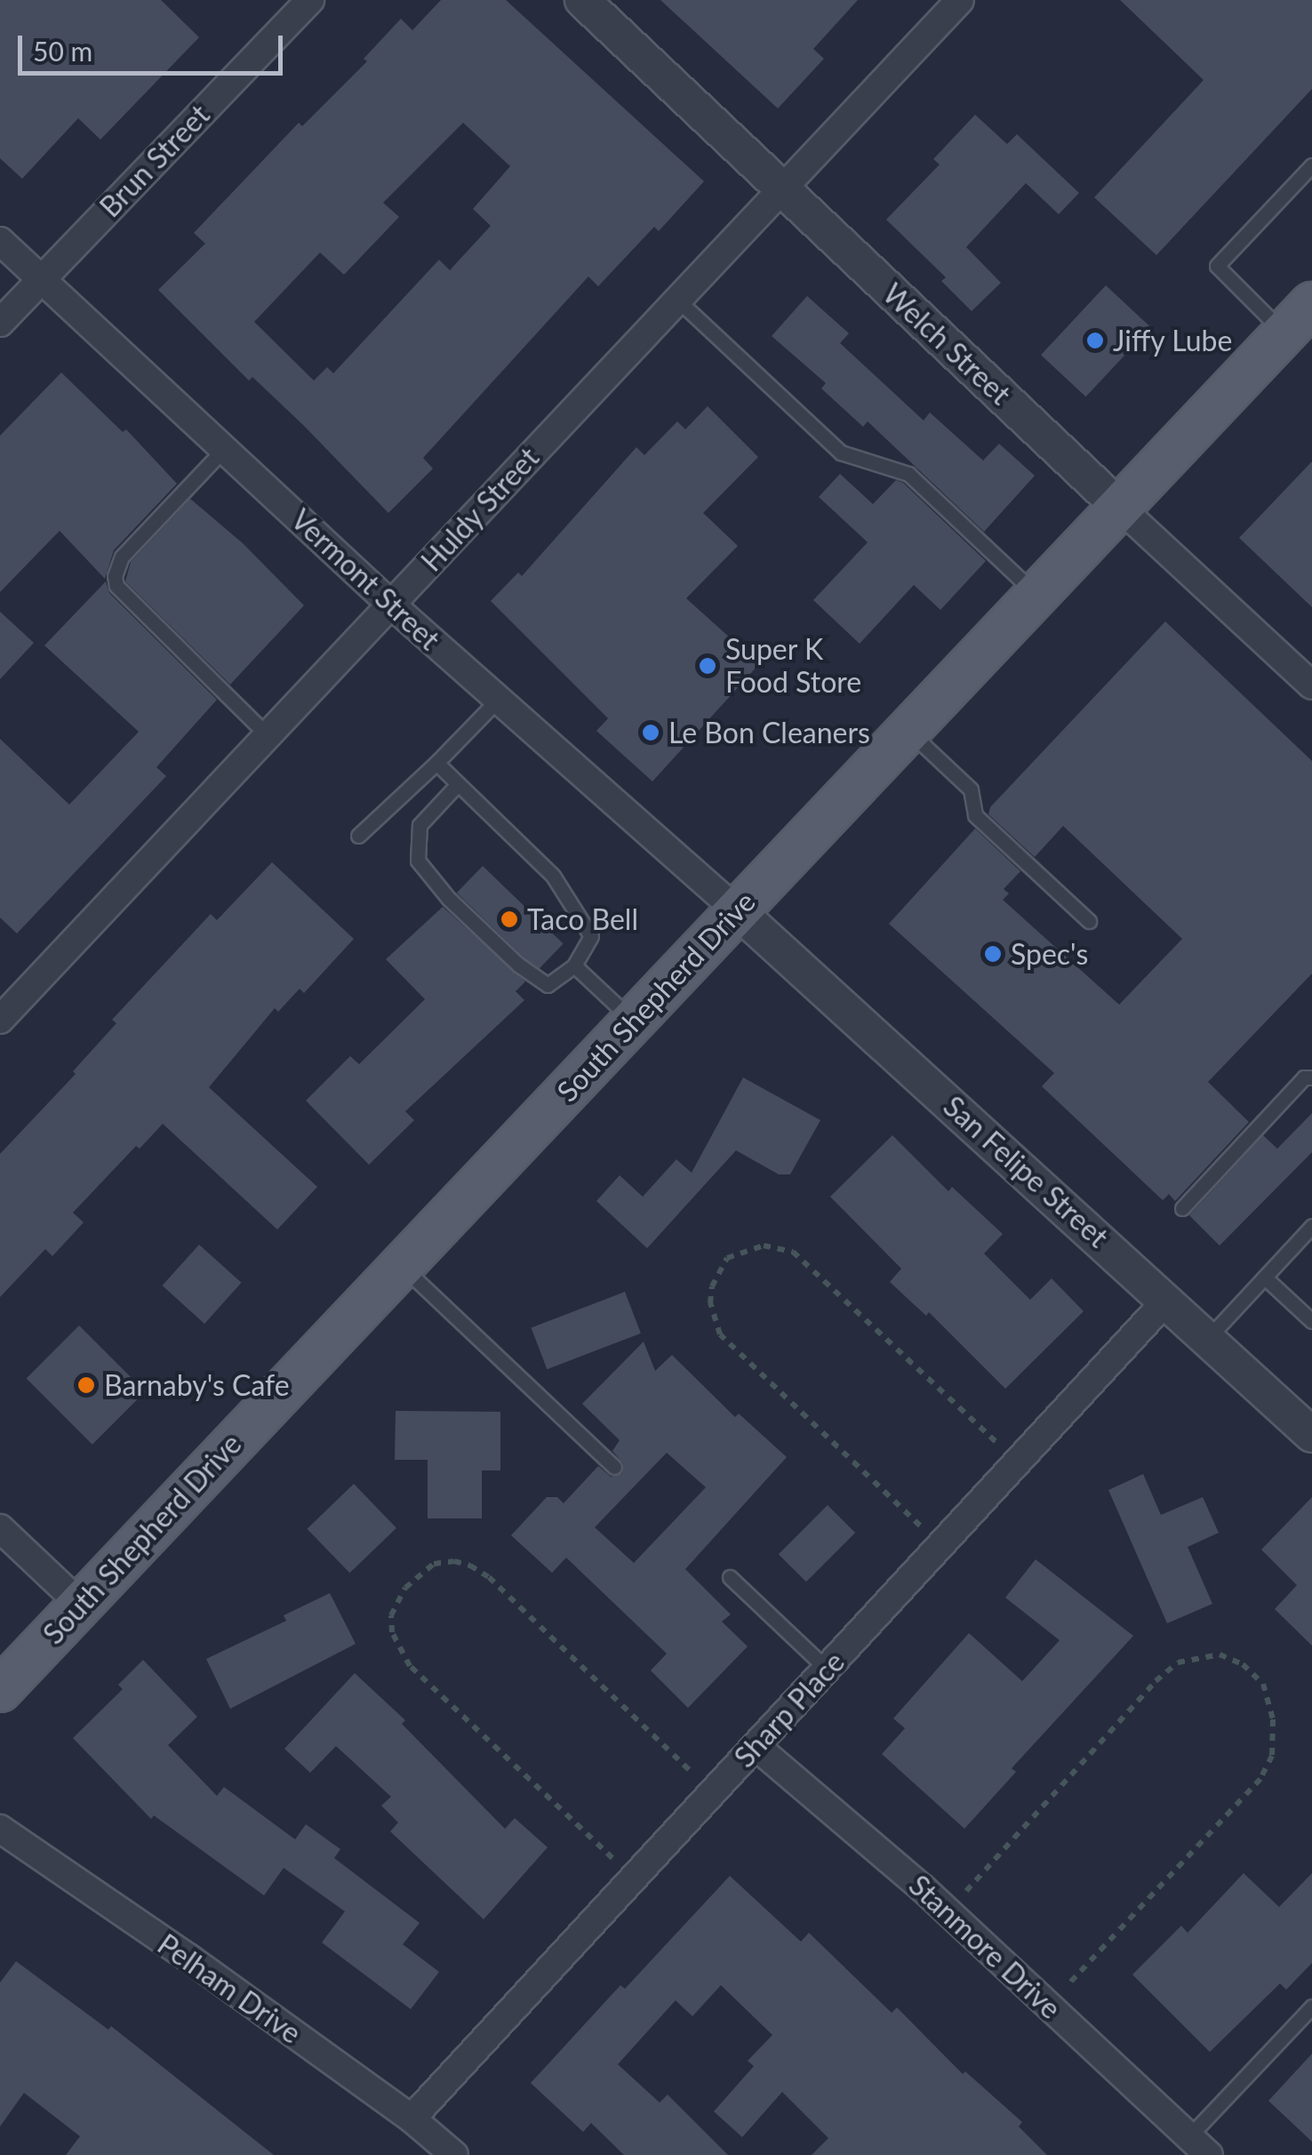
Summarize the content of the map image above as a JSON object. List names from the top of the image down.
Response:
{
  "streets": {
    "main road": ["South Shepherd Drive"],
    "street": [
      "Brun Street",
      "Welch Street",
      "Huldy Street",
      "Vermont Street",
      "San Felipe Street",
      "Sharp Place",
      "Stanmore Drive",
      "Pelham Drive"
    ]
  },
  "crossings": [
    ["Brun Street", "Vermont Street"],
    ["Welch Street", "Huldy Street"],
    ["Welch Street", "South Shepherd Drive"],
    ["Huldy Street", "Vermont Street"],
    ["Vermont Street", "South Shepherd Drive"],
    ["Vermont Street", "San Felipe Street"],
    ["South Shepherd Drive", "San Felipe Street"],
    ["San Felipe Street", "Sharp Place"],
    ["Sharp Place", "Stanmore Drive"],
    ["Sharp Place", "Pelham Drive"]
  ],
  "places": [
    "Jiffy Lube",
    "Super K Food Store",
    "Le Bon Cleaners",
    "Taco Bell",
    "Spec's",
    "Barnaby's Cafe"
  ],
  "scale_bar": "50 m"
}
